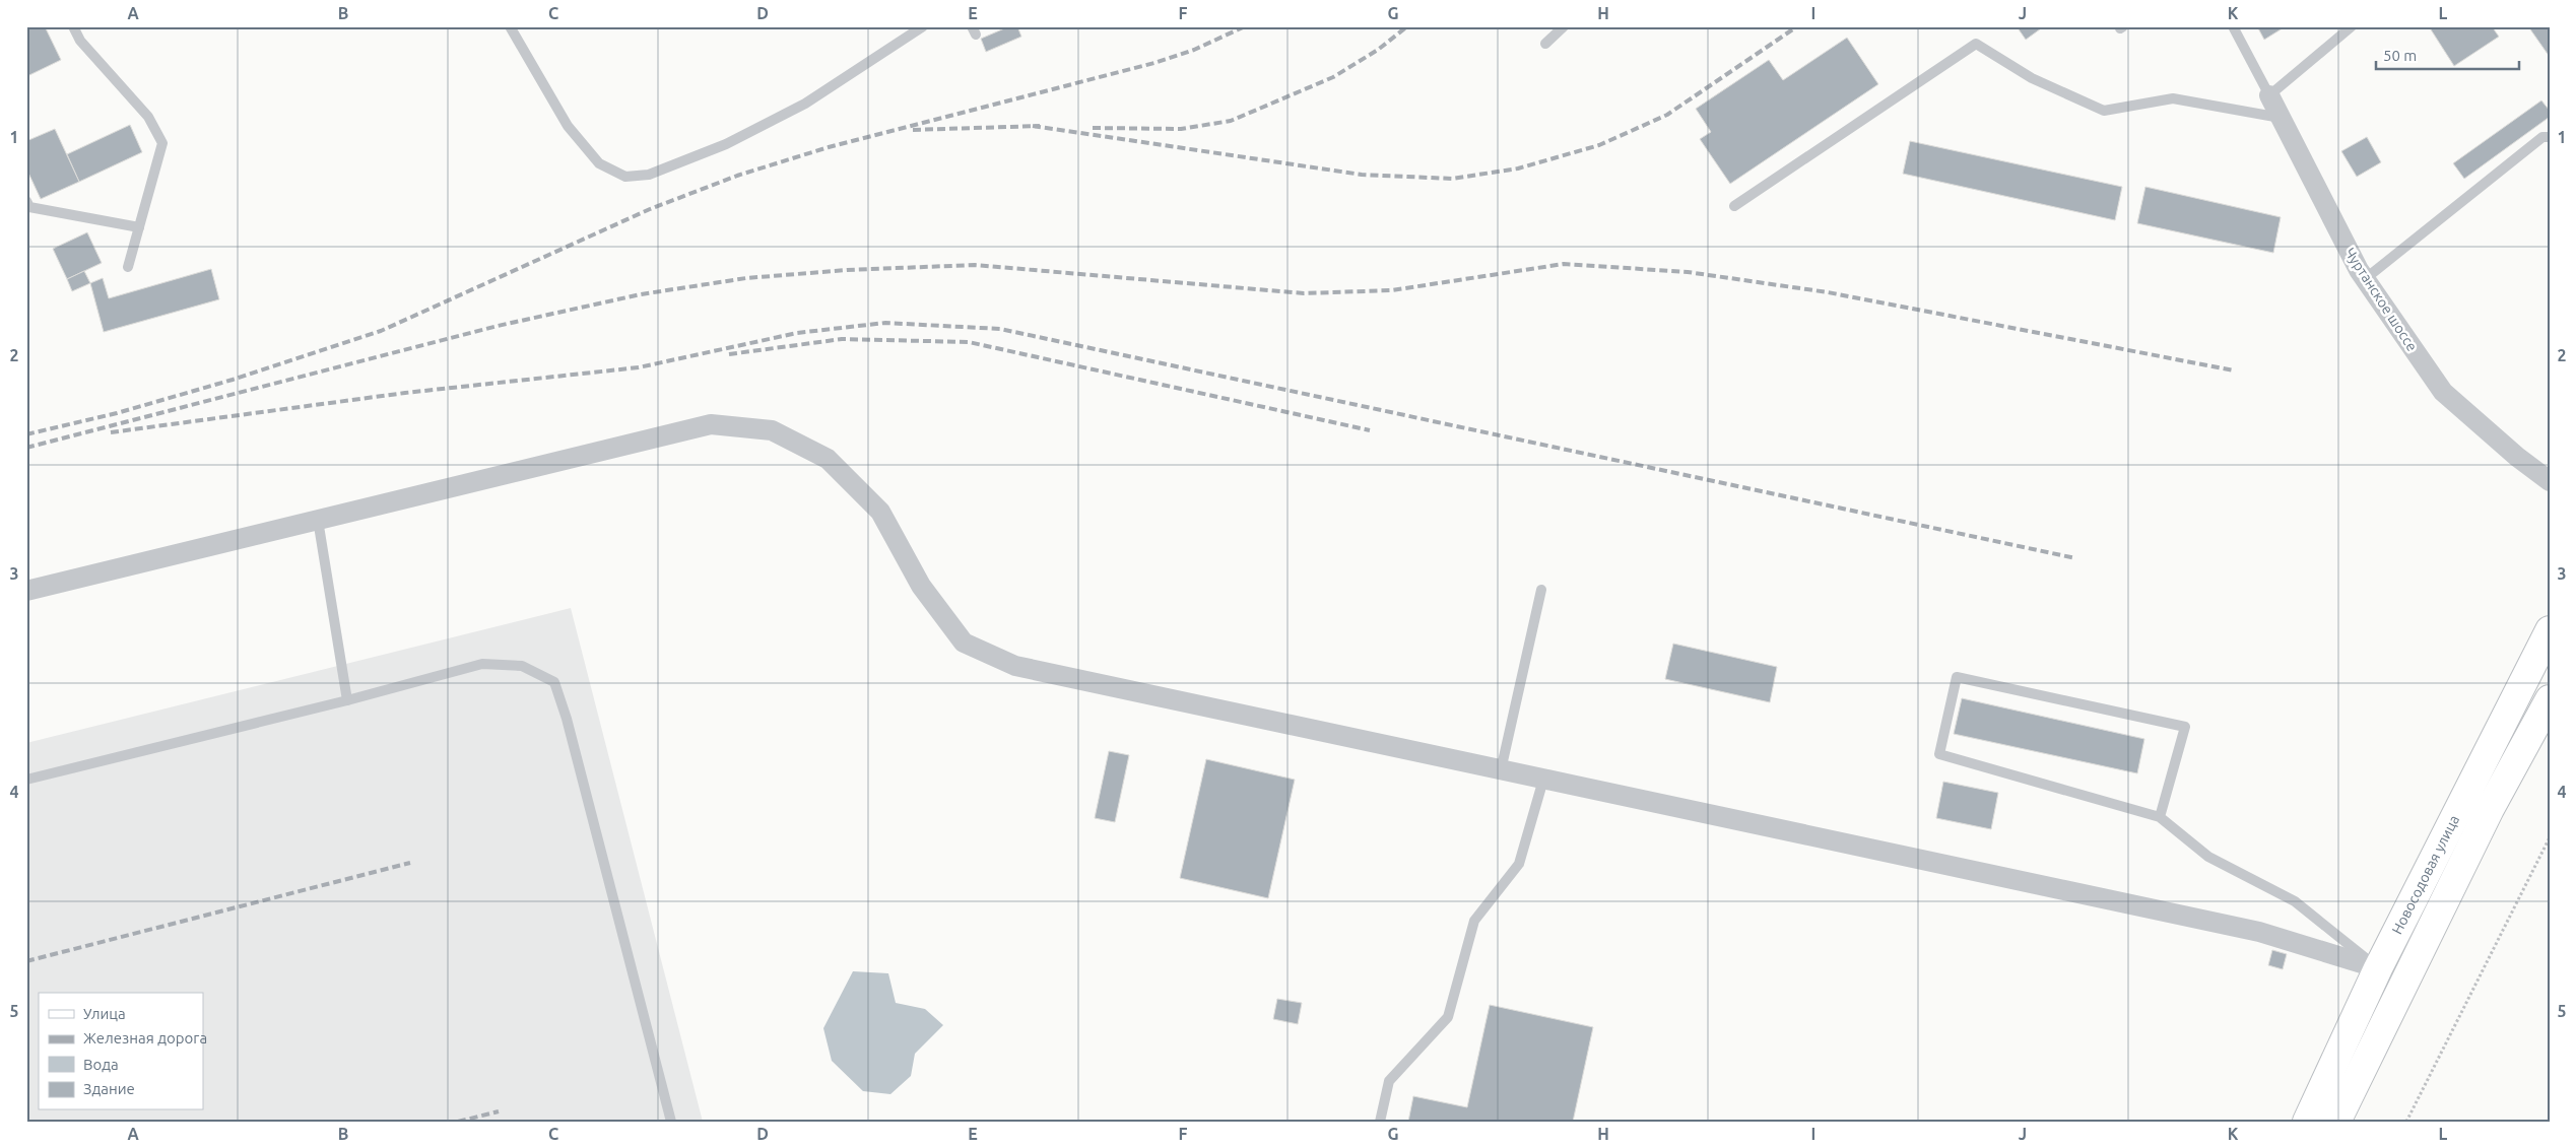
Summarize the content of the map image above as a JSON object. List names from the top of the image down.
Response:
{
  "streets": {
    "main road": ["Новосодовая улица"],
    "street": ["Чуртанское шоссе"]
  },
  "legend": [
    "Улица",
    "Железная дорога",
    "Вода",
    "Здание"
  ],
  "scale_bar": "50 m",
  "grid": {
    "columns": [
      "A",
      "B",
      "C",
      "D",
      "E",
      "F",
      "G",
      "H",
      "I",
      "J",
      "K",
      "L"
    ],
    "rows": [
      "1",
      "2",
      "3",
      "4",
      "5"
    ]
  }
}
